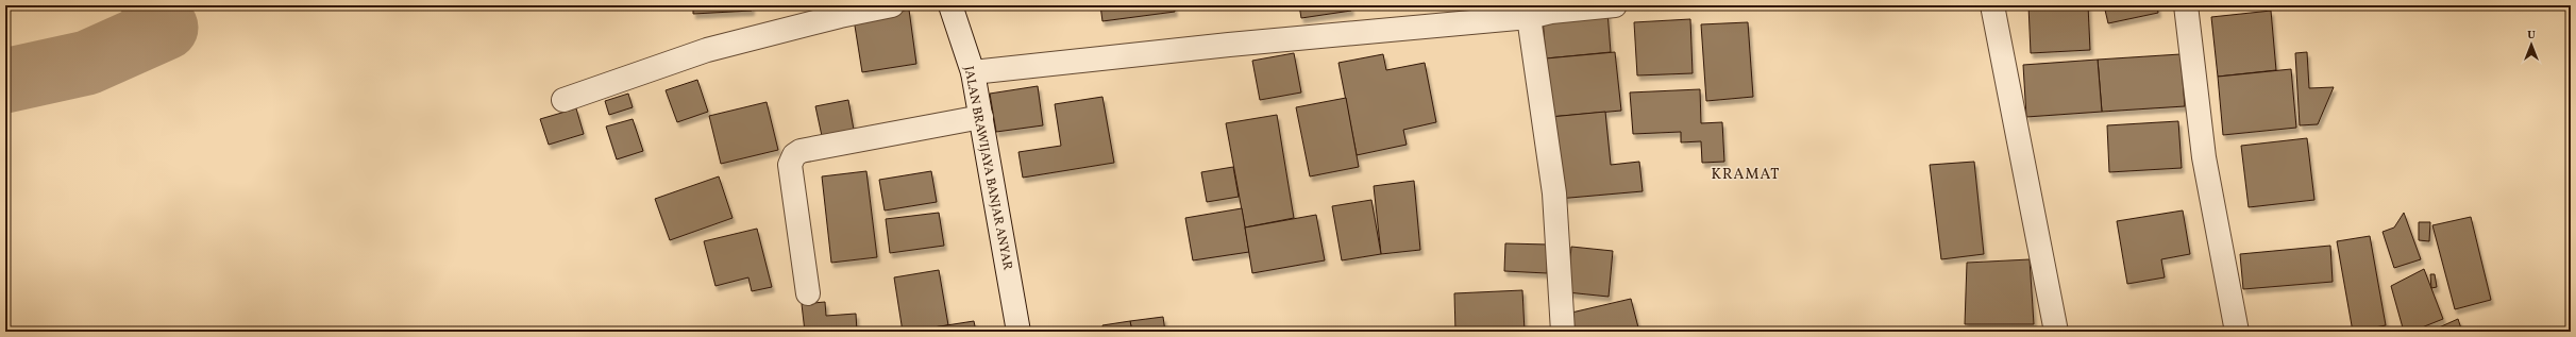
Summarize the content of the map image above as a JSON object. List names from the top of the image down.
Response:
{
  "streets": {
    "street": ["JALAN BRAWIJAYA BANJAR ANYAR"]
  },
  "districts": ["KRAMAT"],
  "north": "top"
}
